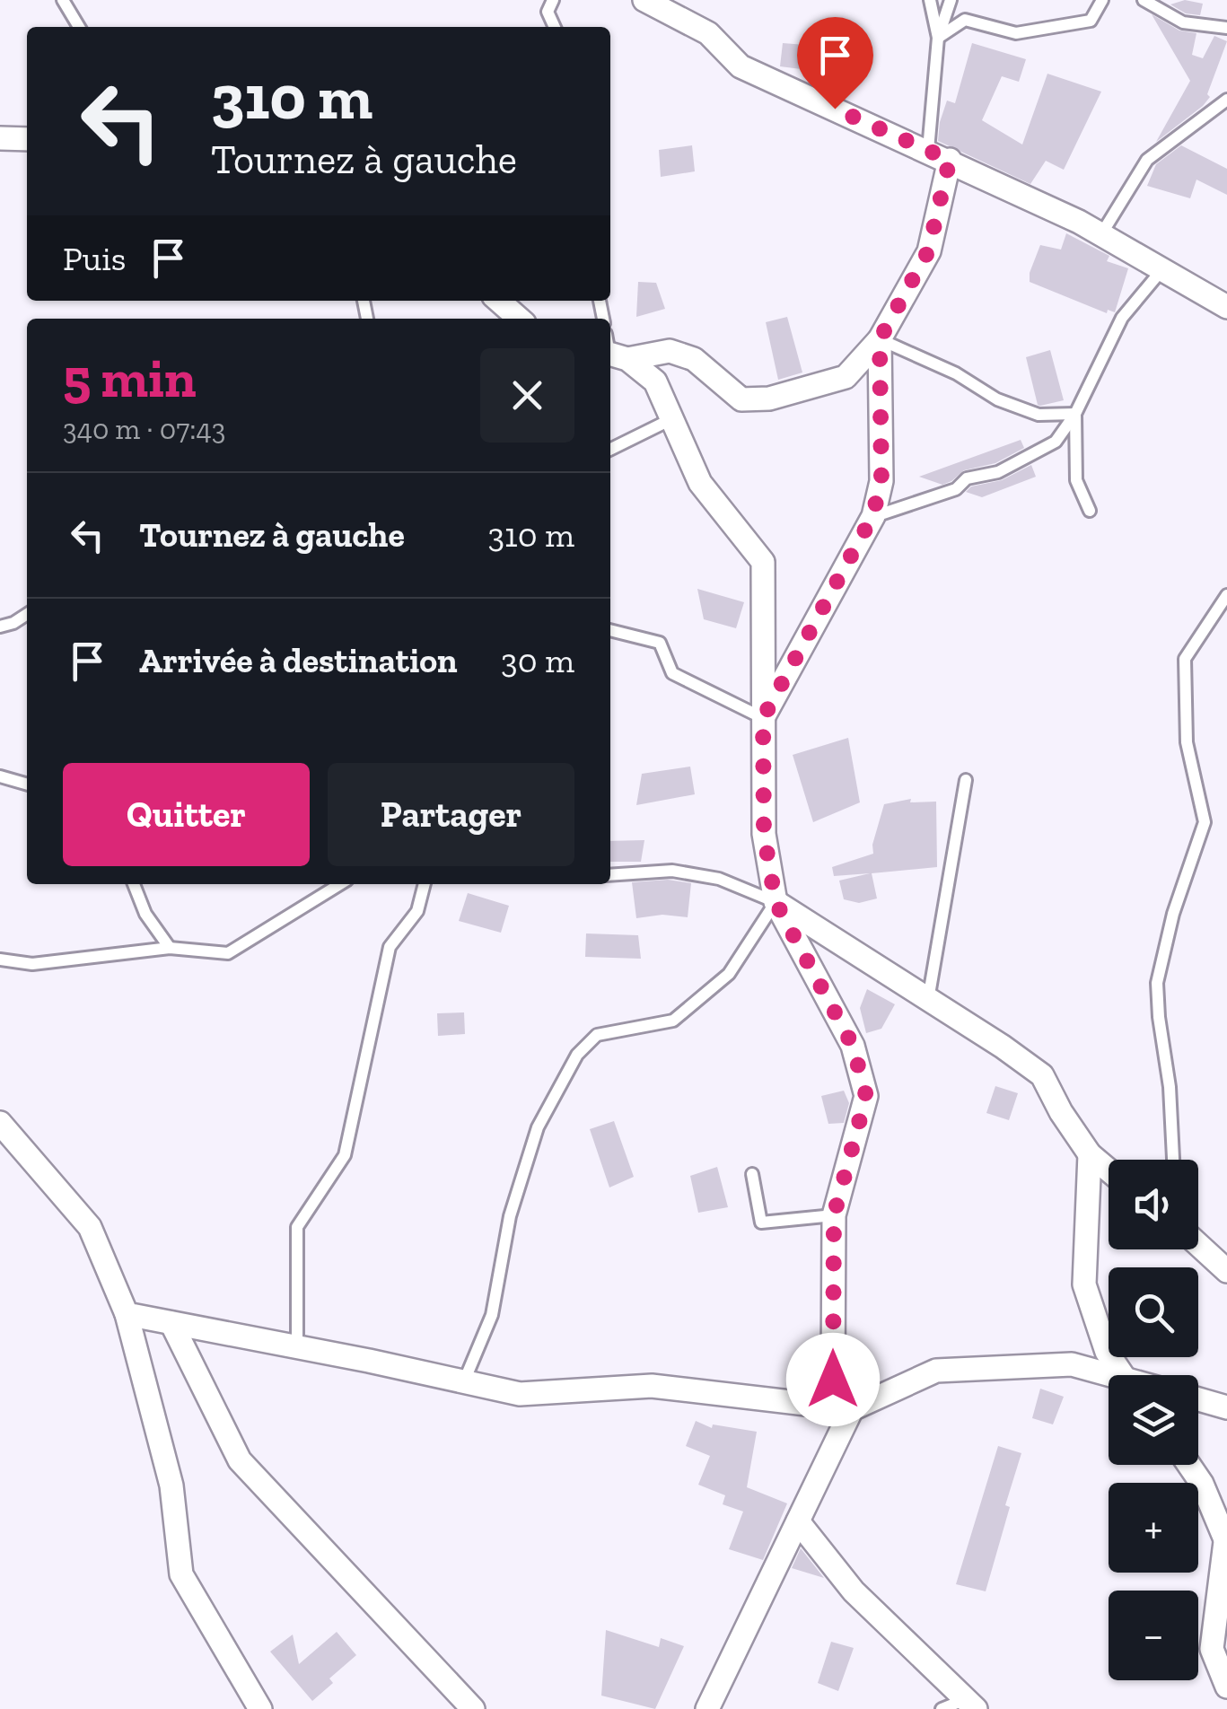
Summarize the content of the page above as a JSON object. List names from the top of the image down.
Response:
{
  "page": {
    "turn": ["310 m", "Tournez à gauche"],
    "then": "Puis",
    "heading": ["5 min", "340 m · 07:43"],
    "list": [
      {
        "name": "Tournez à gauche",
        "value": "310 m"
      },
      {
        "name": "Arrivée à destination",
        "value": "30 m"
      }
    ],
    "buttons": ["Quitter", "Partager"],
    "map_buttons": ["+", "−"]
  }
}
